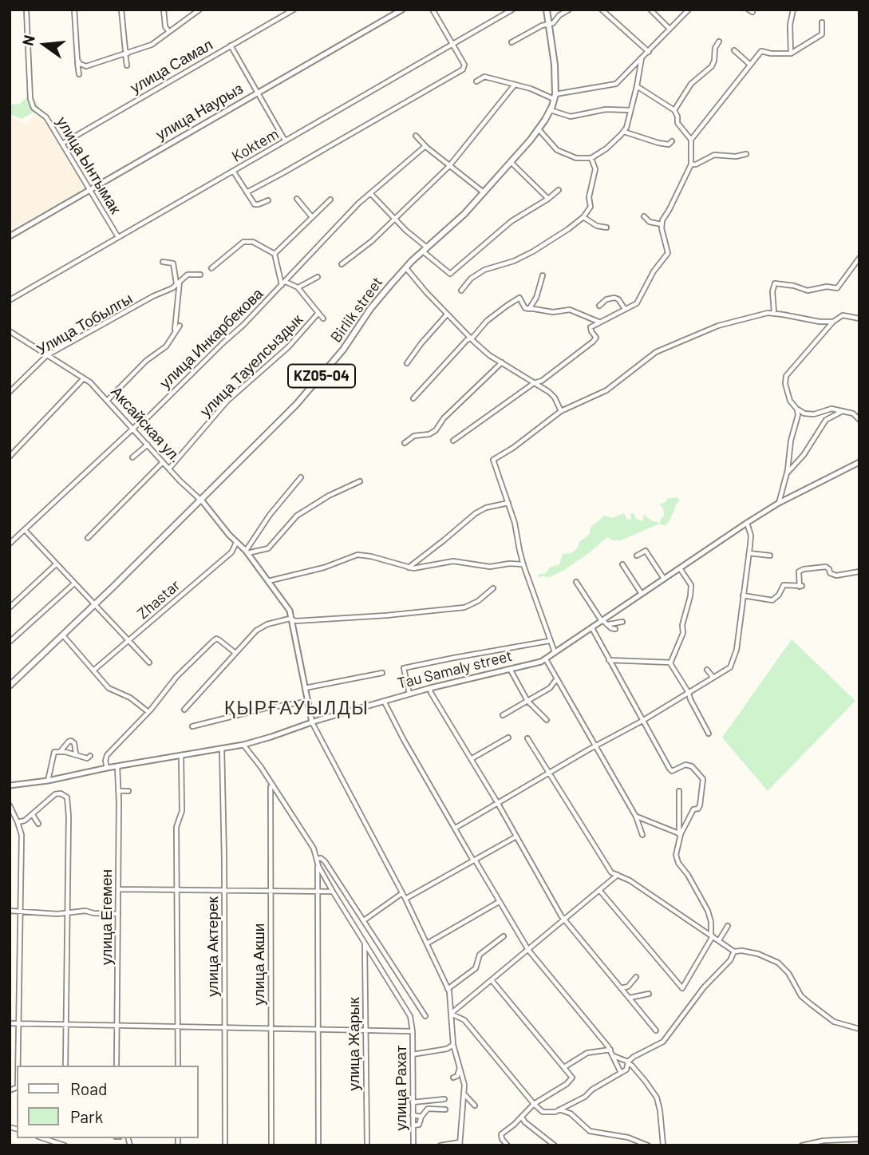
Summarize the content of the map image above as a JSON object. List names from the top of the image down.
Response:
{
  "streets": {
    "main road": ["Birlik street", "KZ05-04"],
    "street": [
      "улица Самал",
      "улица Наурыз",
      "Koktem",
      "улица Ынтымак",
      "Улица Тобылгы",
      "улица Инкарбекова",
      "улица Тауелсыздык",
      "Аксайская ул.",
      "Zhastar",
      "Tau Samaly street",
      "улица Егемен",
      "улица Актерек",
      "улица Акши",
      "улица Жарык",
      "улица Рахат"
    ]
  },
  "crossings": [
    ["улица Самал", "улица Ынтымак"],
    ["улица Наурыз", "улица Ынтымак"],
    ["Koktem", "улица Ынтымак"],
    ["Birlik street", "Аксайская ул."],
    ["Улица Тобылгы", "Аксайская ул."],
    ["улица Инкарбекова", "улица Тауелсыздык"],
    ["улица Инкарбекова", "Аксайская ул."],
    ["улица Тауелсыздык", "Аксайская ул."],
    ["Аксайская ул.", "Zhastar"],
    ["Tau Samaly street", "улица Егемен"],
    ["Tau Samaly street", "улица Актерек"],
    ["Tau Samaly street", "улица Рахат"],
    ["улица Акши", "улица Рахат"],
    ["улица Жарык", "улица Рахат"]
  ],
  "districts": ["ҚЫРҒАУЫЛДЫ"],
  "legend": ["Road", "Park"],
  "north": "left"
}
